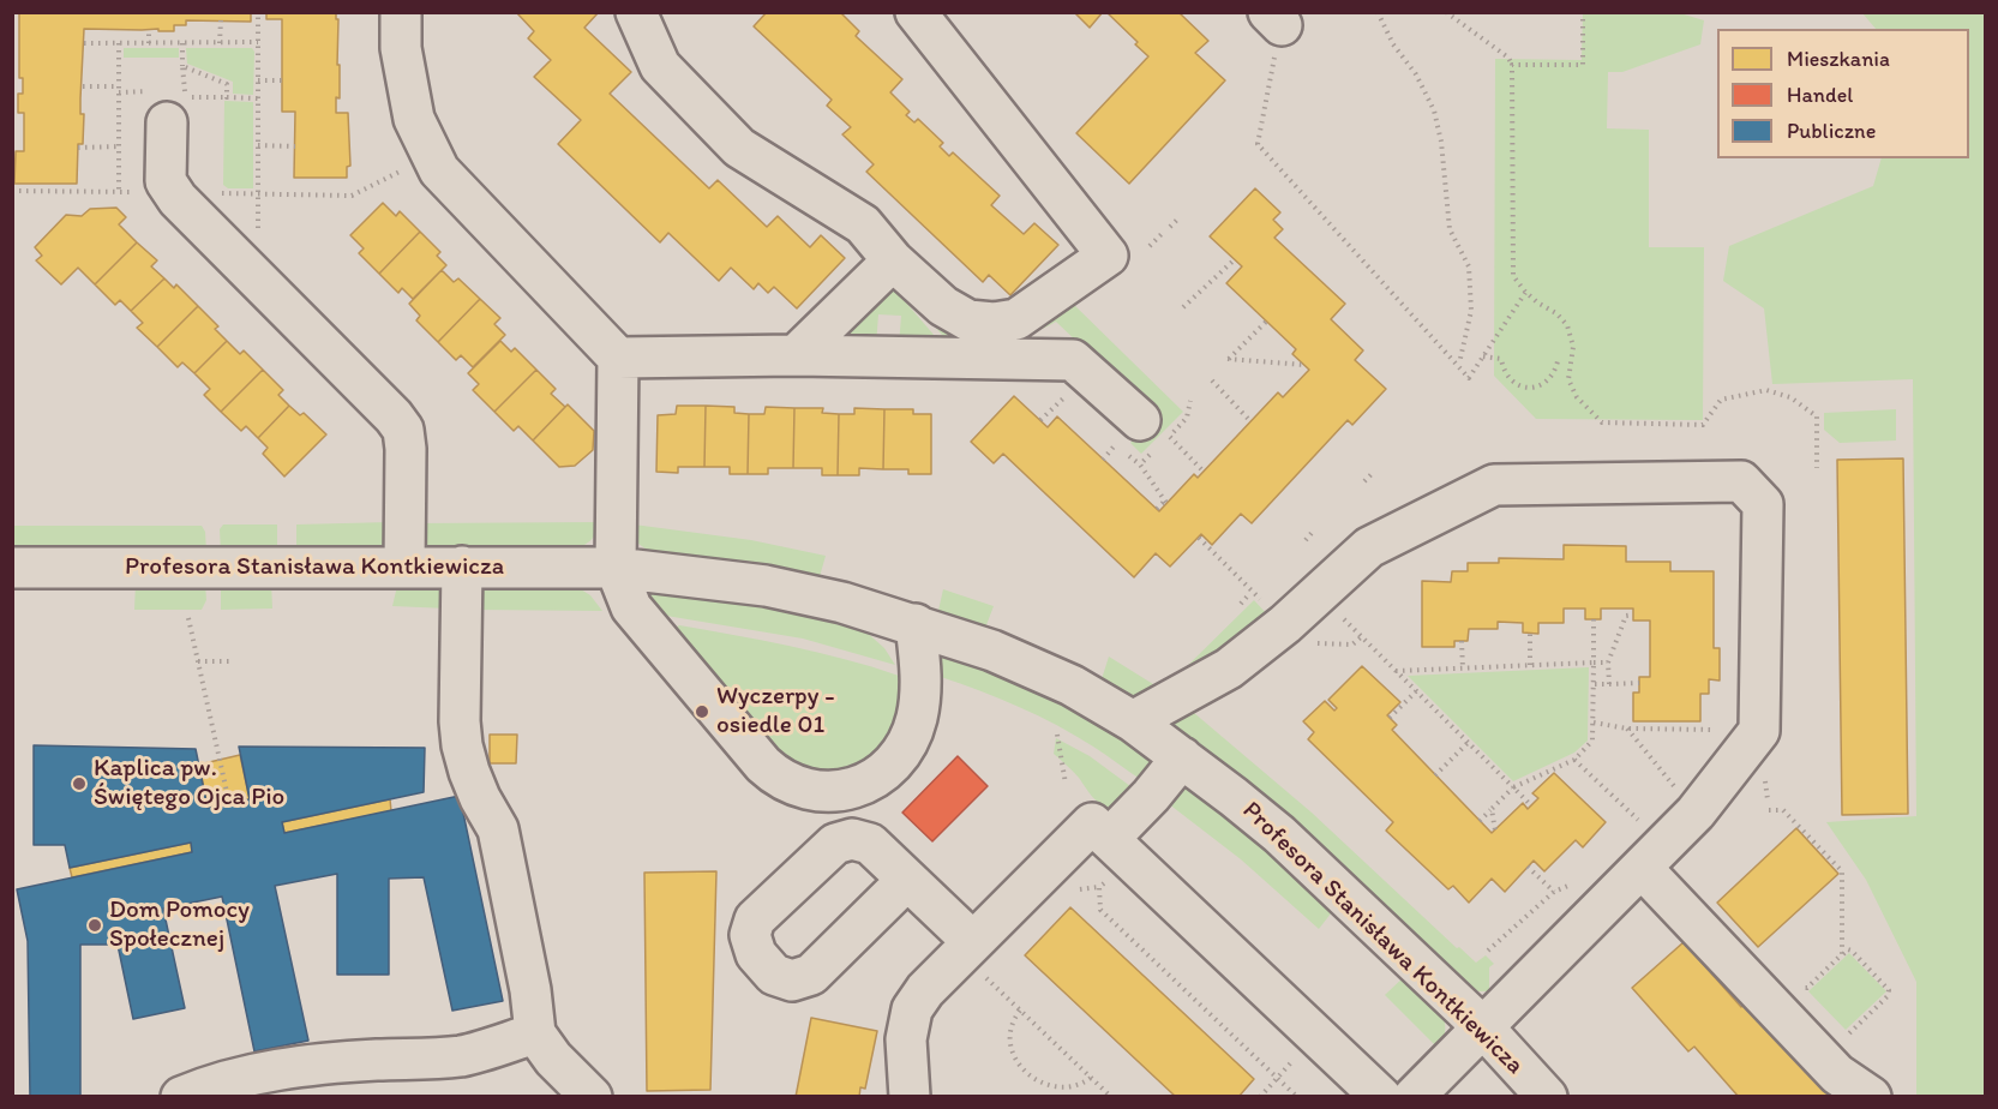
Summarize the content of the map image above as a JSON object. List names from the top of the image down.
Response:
{
  "streets": {
    "street": ["Profesora Stanisława Kontkiewicza"]
  },
  "places": ["Wyczerpy - osiedle 01", "Kaplica pw. Świętego Ojca Pio", "Dom Pomocy Społecznej"],
  "legend": ["Mieszkania", "Handel", "Publiczne"]
}
